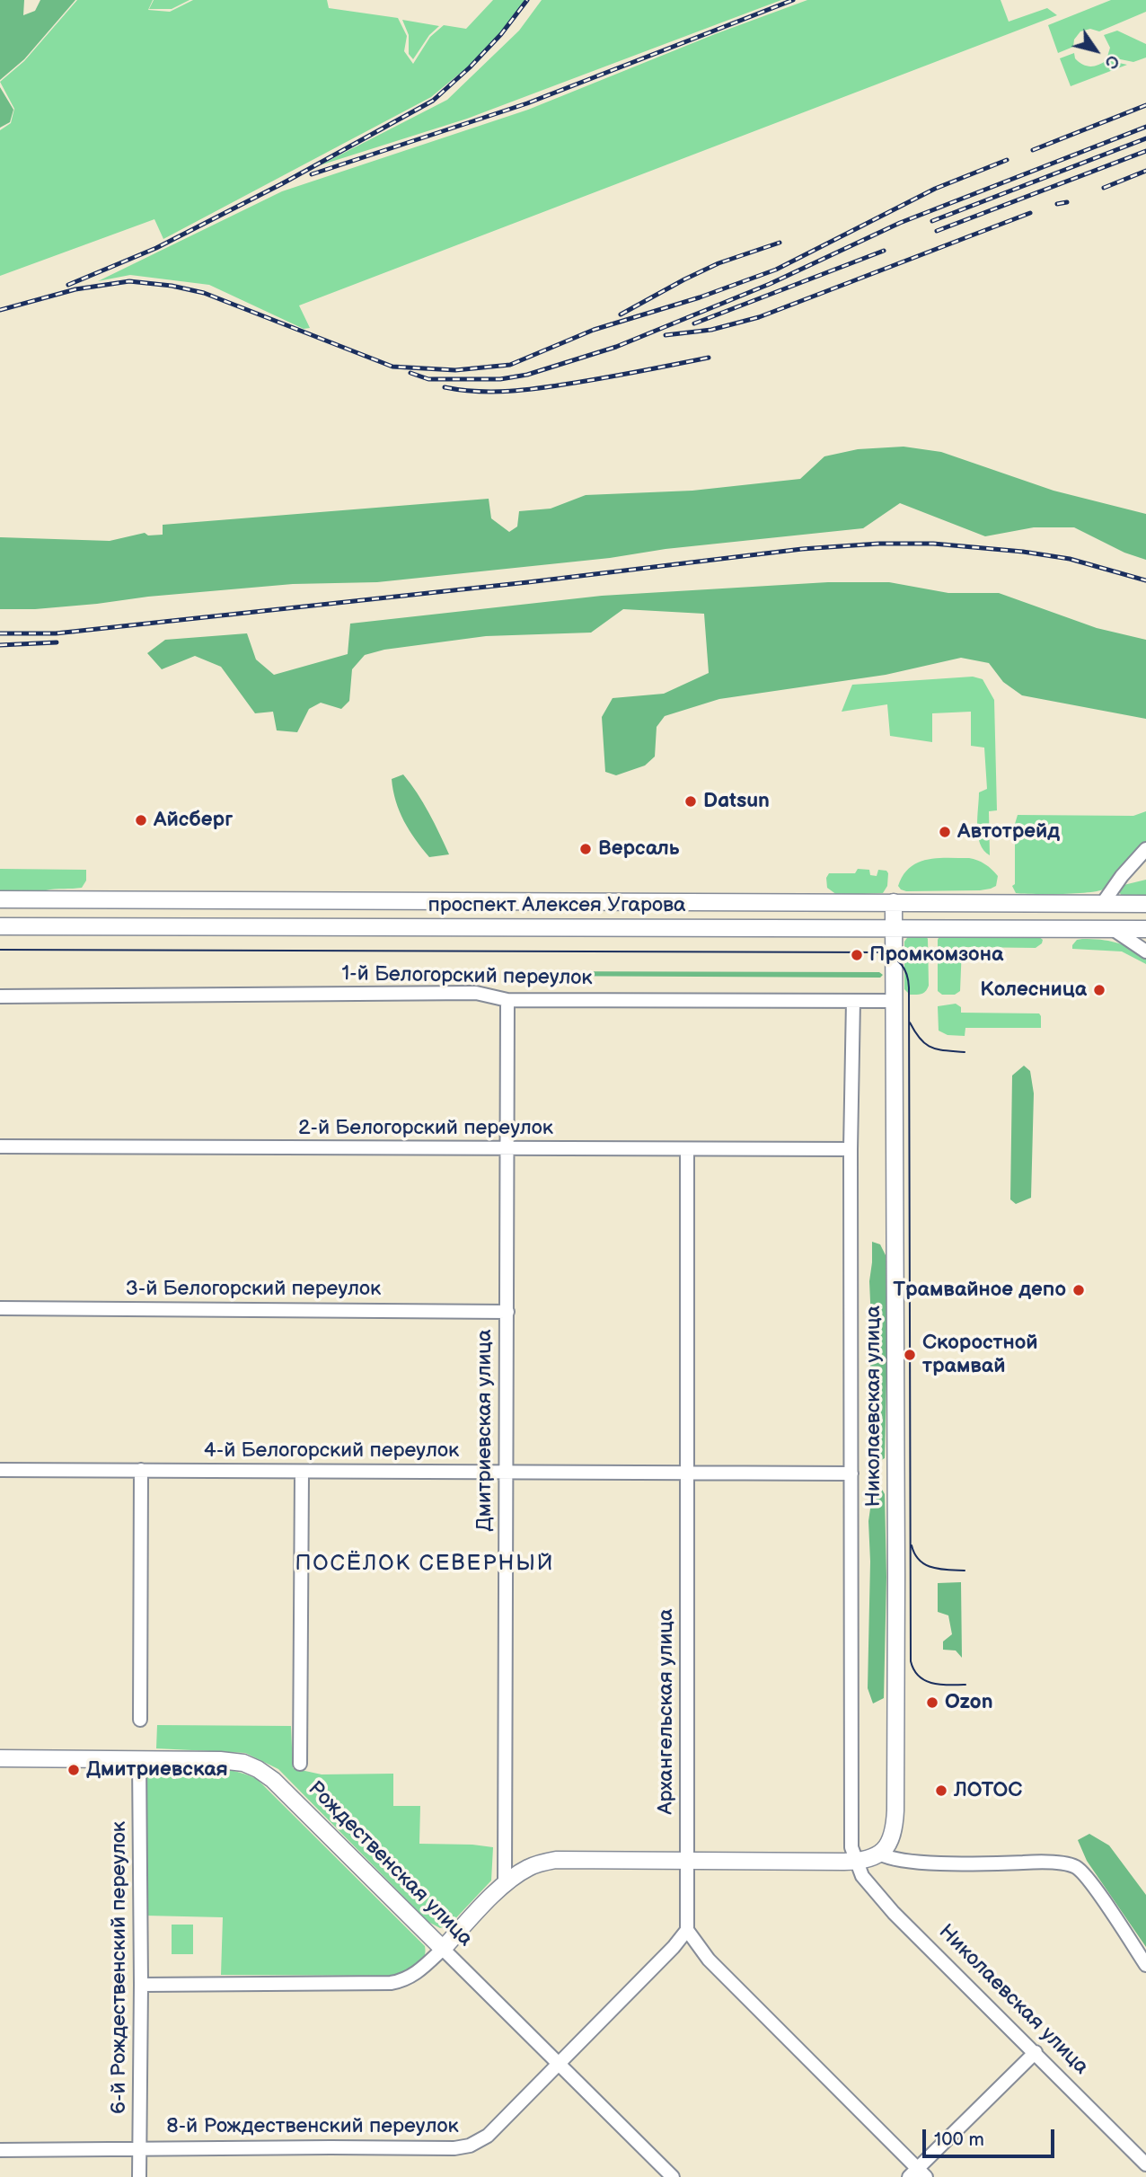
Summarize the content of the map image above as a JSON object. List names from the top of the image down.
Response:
{
  "streets": {
    "main road": ["проспект Алексея Угарова", "Николаевская улица", "Рождественская улица"],
    "street": [
      "1-й Белогорский переулок",
      "2-й Белогорский переулок",
      "3-й Белогорский переулок",
      "Дмитриевская улица",
      "4-й Белогорский переулок",
      "Архангельская улица",
      "6-й Рождественский переулок",
      "8-й Рождественский переулок"
    ]
  },
  "crossings": [
    ["проспект Алексея Угарова", "Николаевская улица"],
    ["1-й Белогорский переулок", "Николаевская улица"],
    ["1-й Белогорский переулок", "Дмитриевская улица"],
    ["2-й Белогорский переулок", "Николаевская улица"],
    ["2-й Белогорский переулок", "Дмитриевская улица"],
    ["2-й Белогорский переулок", "Архангельская улица"],
    ["3-й Белогорский переулок", "Дмитриевская улица"],
    ["Николаевская улица", "4-й Белогорский переулок"],
    ["Дмитриевская улица", "4-й Белогорский переулок"],
    ["4-й Белогорский переулок", "Архангельская улица"],
    ["Архангельская улица", "8-й Рождественский переулок"],
    ["Рождественская улица", "6-й Рождественский переулок"],
    ["Рождественская улица", "8-й Рождественский переулок"],
    ["6-й Рождественский переулок", "8-й Рождественский переулок"]
  ],
  "districts": ["ПОСЁЛОК СЕВЕРНЫЙ"],
  "places": [
    "Datsun",
    "Айсберг",
    "Автотрейд",
    "Версаль",
    "Промкомзона",
    "Колесница",
    "Трамвайное депо",
    "Скоростной трамвай",
    "Ozon",
    "Дмитриевская",
    "ЛОТОС"
  ],
  "scale_bar": "100 m",
  "north": "bottom right"
}
